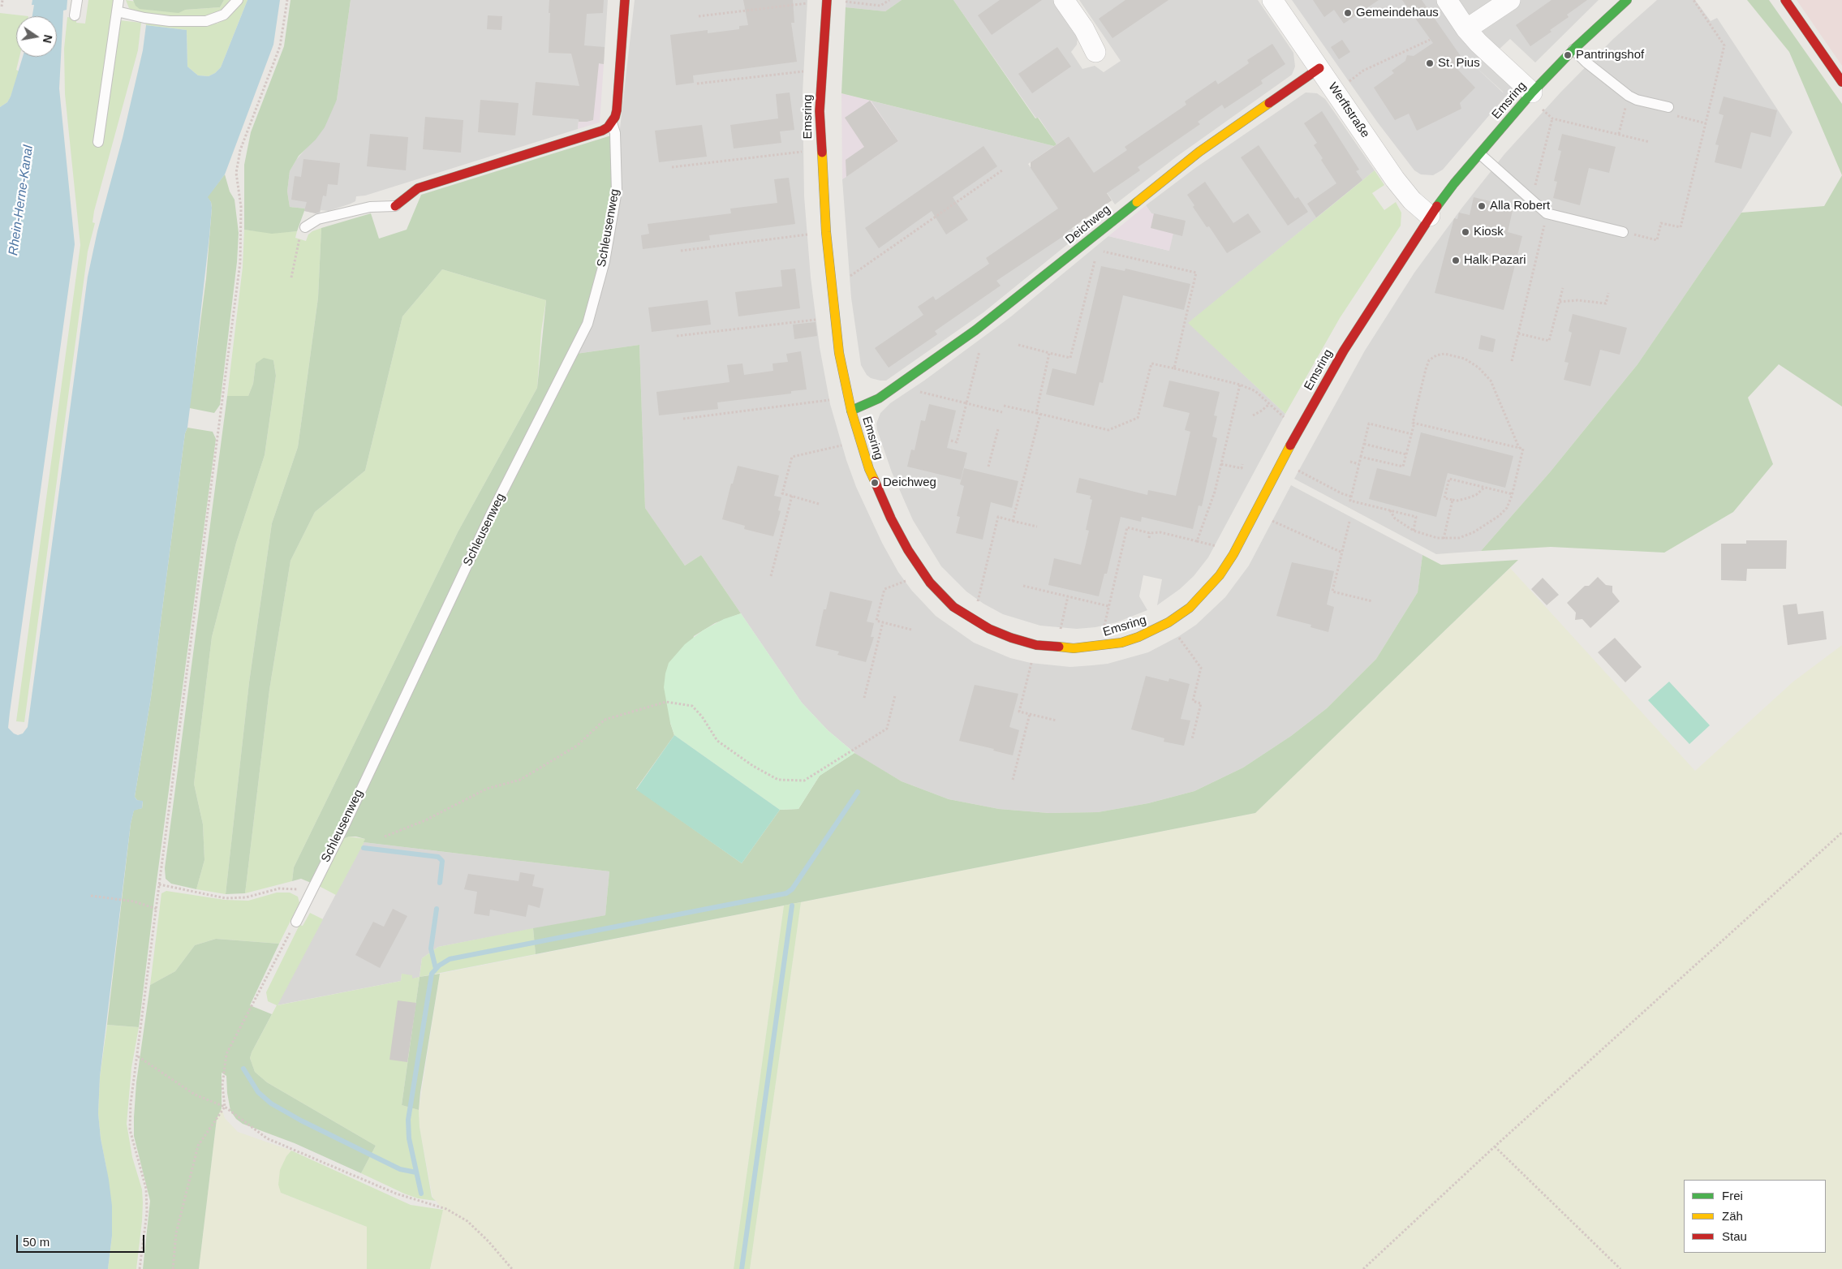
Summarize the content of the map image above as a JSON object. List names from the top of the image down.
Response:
{
  "streets": {
    "street": [
      "Emsring",
      "Werftstraße",
      "Deichweg",
      "Schleusenweg"
    ]
  },
  "crossings": [
    ["Emsring", "Werftstraße"],
    ["Emsring", "Deichweg"],
    ["Werftstraße", "Deichweg"]
  ],
  "water": ["Rhein-Herne-Kanal"],
  "places": [
    "Gemeindehaus",
    "Pantringshof",
    "St. Pius",
    "Alla Robert",
    "Kiosk",
    "Halk Pazari",
    "Deichweg"
  ],
  "legend": ["Frei", "Zäh", "Stau"],
  "scale_bar": "50 m",
  "north": "right"
}
